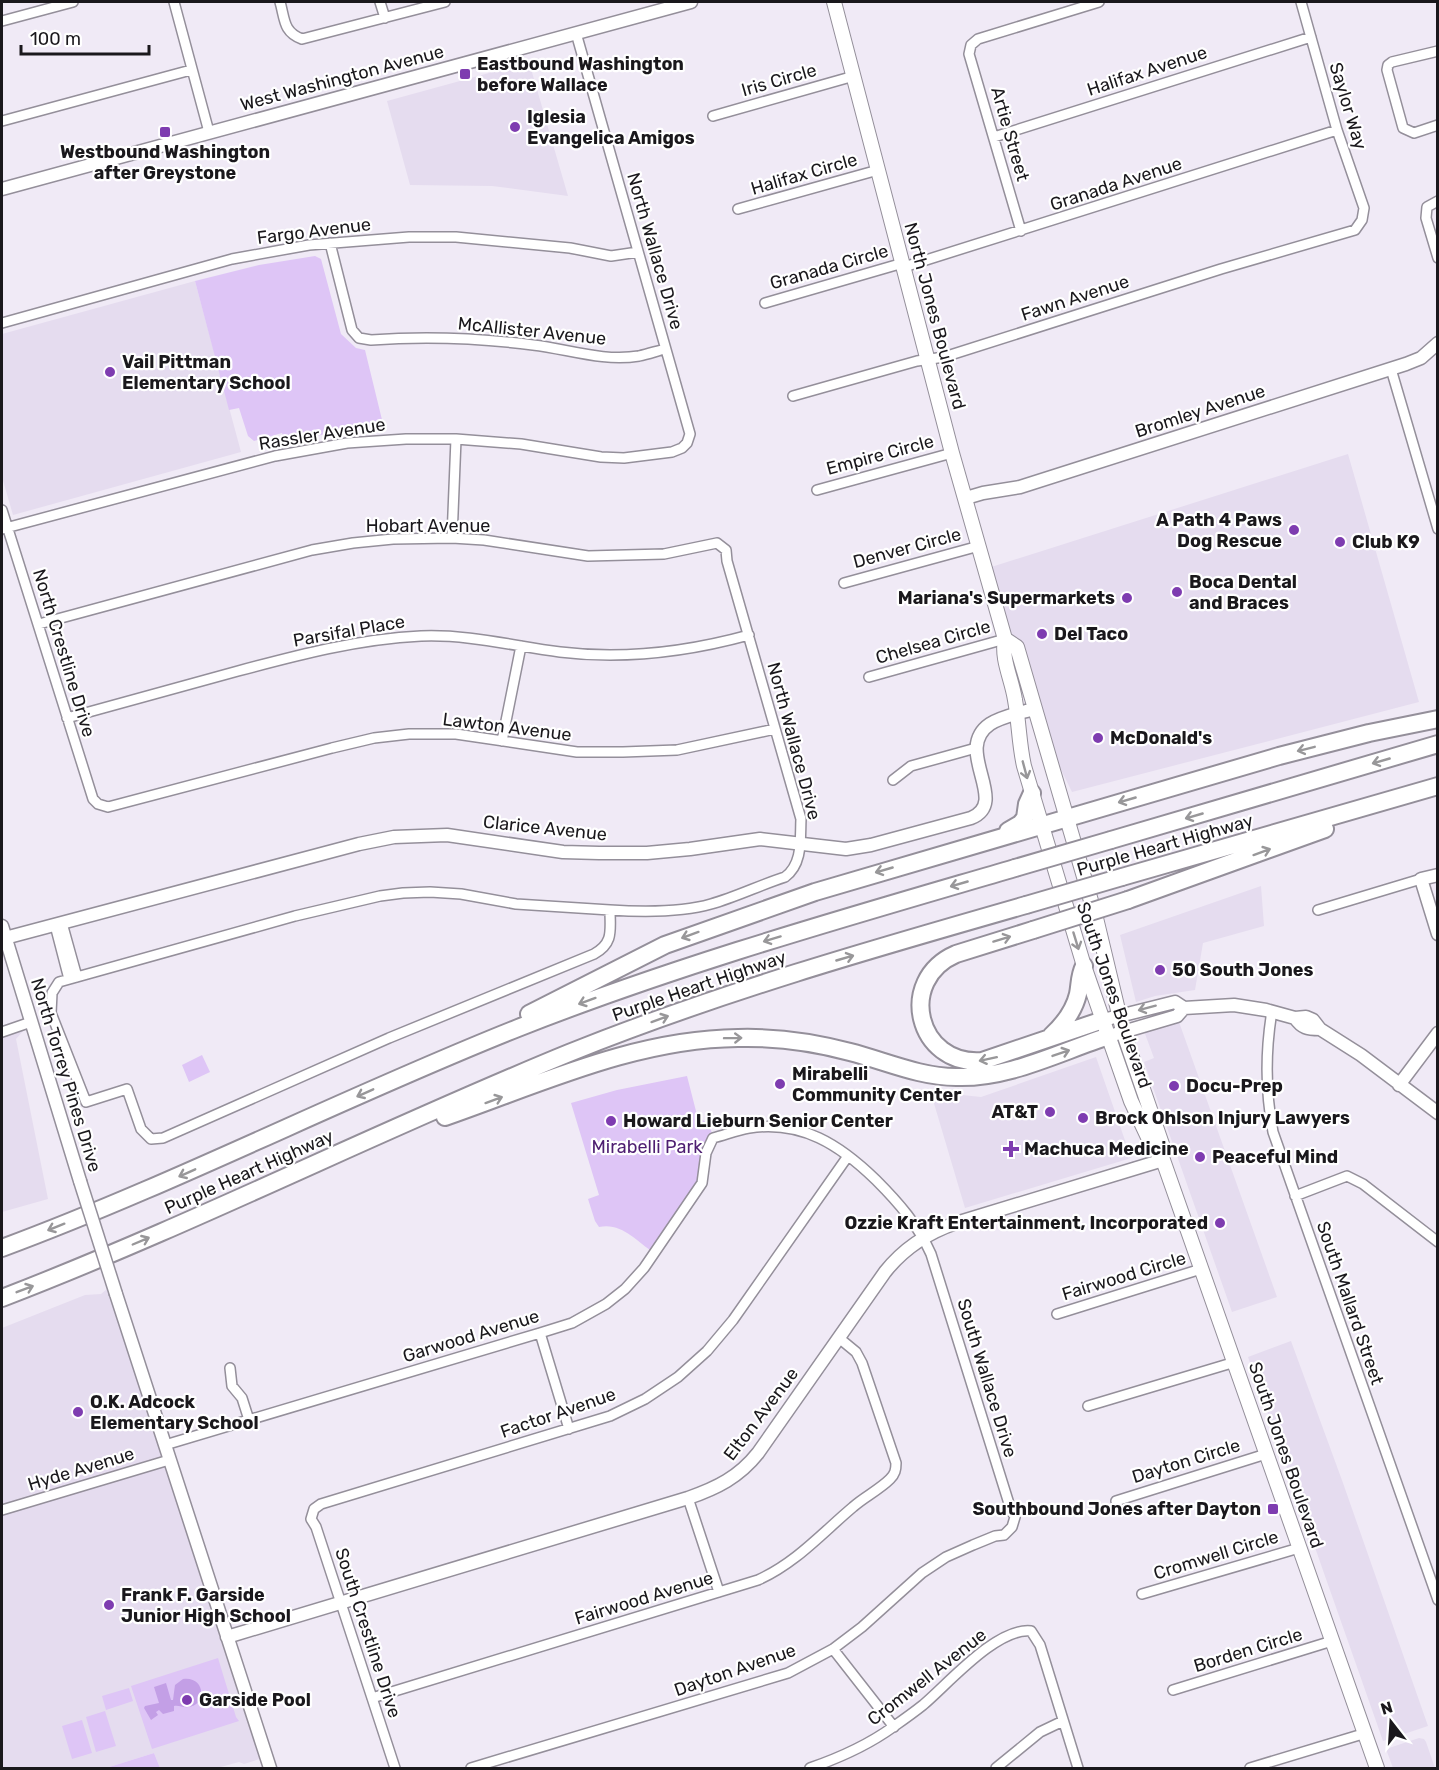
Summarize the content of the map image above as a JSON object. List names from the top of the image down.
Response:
{
  "streets": {
    "highway": ["Purple Heart Highway"],
    "main road": ["North Jones Boulevard", "South Jones Boulevard"],
    "street": [
      "Halifax Avenue",
      "West Washington Avenue",
      "Iris Circle",
      "Saylor Way",
      "Artie Street",
      "Halifax Circle",
      "Granada Avenue",
      "Fargo Avenue",
      "North Wallace Drive",
      "Granada Circle",
      "Fawn Avenue",
      "McAllister Avenue",
      "Bromley Avenue",
      "Rassler Avenue",
      "Empire Circle",
      "Hobart Avenue",
      "Denver Circle",
      "Parsifal Place",
      "Chelsea Circle",
      "North Crestline Drive",
      "Lawton Avenue",
      "Clarice Avenue",
      "North Torrey Pines Drive",
      "Fairwood Circle",
      "South Mallard Street",
      "Garwood Avenue",
      "South Wallace Drive",
      "Factor Avenue",
      "Elton Avenue",
      "Dayton Circle",
      "Hyde Avenue",
      "Cromwell Circle",
      "Fairwood Avenue",
      "South Crestline Drive",
      "Borden Circle",
      "Dayton Avenue",
      "Cromwell Avenue"
    ]
  },
  "crossings": [
    ["Halifax Avenue", "Saylor Way"],
    ["Halifax Avenue", "Artie Street"],
    ["West Washington Avenue", "North Wallace Drive"],
    ["Iris Circle", "North Jones Boulevard"],
    ["Saylor Way", "Granada Avenue"],
    ["Saylor Way", "Fawn Avenue"],
    ["Artie Street", "Granada Avenue"],
    ["Halifax Circle", "North Jones Boulevard"],
    ["Granada Avenue", "Granada Circle"],
    ["Granada Avenue", "North Jones Boulevard"],
    ["Fargo Avenue", "North Wallace Drive"],
    ["Fargo Avenue", "McAllister Avenue"],
    ["North Wallace Drive", "McAllister Avenue"],
    ["North Wallace Drive", "Rassler Avenue"],
    ["North Wallace Drive", "Hobart Avenue"],
    ["North Wallace Drive", "Parsifal Place"],
    ["North Wallace Drive", "Lawton Avenue"],
    ["North Wallace Drive", "Clarice Avenue"],
    ["Granada Circle", "North Jones Boulevard"],
    ["Fawn Avenue", "North Jones Boulevard"],
    ["North Jones Boulevard", "Bromley Avenue"],
    ["North Jones Boulevard", "Empire Circle"],
    ["North Jones Boulevard", "Denver Circle"],
    ["North Jones Boulevard", "Chelsea Circle"],
    ["North Jones Boulevard", "South Jones Boulevard"],
    ["Rassler Avenue", "North Crestline Drive"],
    ["Hobart Avenue", "North Crestline Drive"],
    ["Parsifal Place", "North Crestline Drive"],
    ["North Crestline Drive", "Lawton Avenue"],
    ["Clarice Avenue", "North Torrey Pines Drive"],
    ["South Jones Boulevard", "Fairwood Circle"],
    ["South Jones Boulevard", "Elton Avenue"],
    ["South Jones Boulevard", "Dayton Circle"],
    ["South Jones Boulevard", "Cromwell Circle"],
    ["South Jones Boulevard", "Borden Circle"],
    ["North Torrey Pines Drive", "Garwood Avenue"],
    ["North Torrey Pines Drive", "Elton Avenue"],
    ["North Torrey Pines Drive", "Hyde Avenue"],
    ["Garwood Avenue", "South Wallace Drive"],
    ["South Wallace Drive", "Factor Avenue"],
    ["South Wallace Drive", "Elton Avenue"],
    ["South Wallace Drive", "Dayton Avenue"],
    ["Factor Avenue", "South Crestline Drive"],
    ["Elton Avenue", "Fairwood Avenue"],
    ["Elton Avenue", "South Crestline Drive"],
    ["Fairwood Avenue", "South Crestline Drive"]
  ],
  "parks": ["Mirabelli Park"],
  "places": {
    "transit": ["Eastbound Washington before Wallace", "Westbound Washington after Greystone", "Southbound Jones after Dayton"],
    "other": [
      "Iglesia Evangelica Amigos",
      "Vail Pittman Elementary School",
      "A Path 4 Paws Dog Rescue",
      "Club K9",
      "Boca Dental and Braces",
      "Mariana's Supermarkets",
      "Del Taco",
      "McDonald's",
      "50 South Jones",
      "Mirabelli Community Center",
      "Docu-Prep",
      "AT&T",
      "Brock Ohlson Injury Lawyers",
      "Howard Lieburn Senior Center",
      "Peaceful Mind",
      "Ozzie Kraft Entertainment, Incorporated",
      "O.K. Adcock Elementary School",
      "Frank F. Garside Junior High School",
      "Garside Pool"
    ],
    "health": ["Machuca Medicine"]
  },
  "scale_bar": "100 m",
  "north": "top"
}
